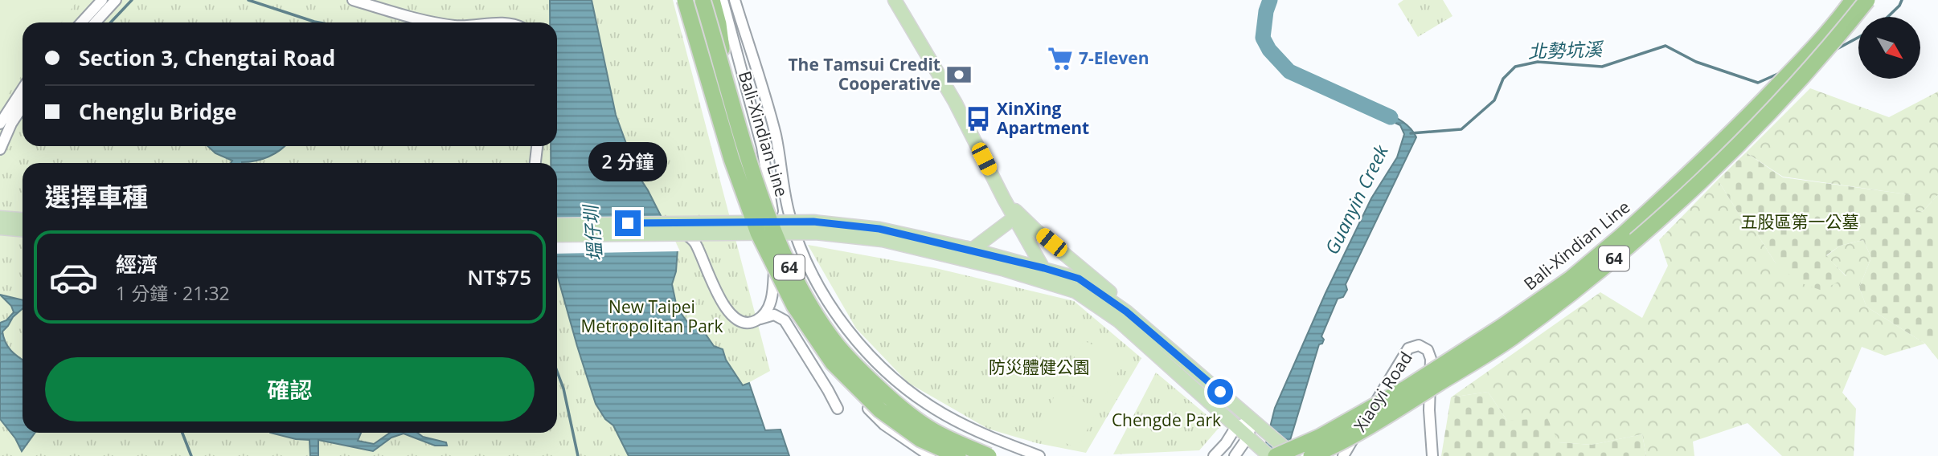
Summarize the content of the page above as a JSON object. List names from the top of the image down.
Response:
{
  "streets": {
    "highway": ["Bali-Xindian Line", "64"],
    "street": ["Xiaoyi Road"]
  },
  "water": ["北勢坑溪", "Guanyin Creek", "塭仔圳"],
  "parks": [
    "五股區第一公墓",
    "New Taipei Metropolitan Park",
    "防災體健公園",
    "Chengde Park"
  ],
  "places": {
    "supermarket": ["7-Eleven"],
    "bank": ["The Tamsui Credit Cooperative"],
    "bus stop": ["XinXing Apartment"]
  },
  "north": "bottom right",
  "page": {
    "banner": ["Section 3, Chengtai Road", "Chenglu Bridge"],
    "bubble": "2 分鐘",
    "heading": "選擇車種",
    "list": [
      {
        "name": "經濟",
        "note": "1 分鐘 · 21:32",
        "value": "NT$75"
      }
    ],
    "buttons": "確認"
  }
}
